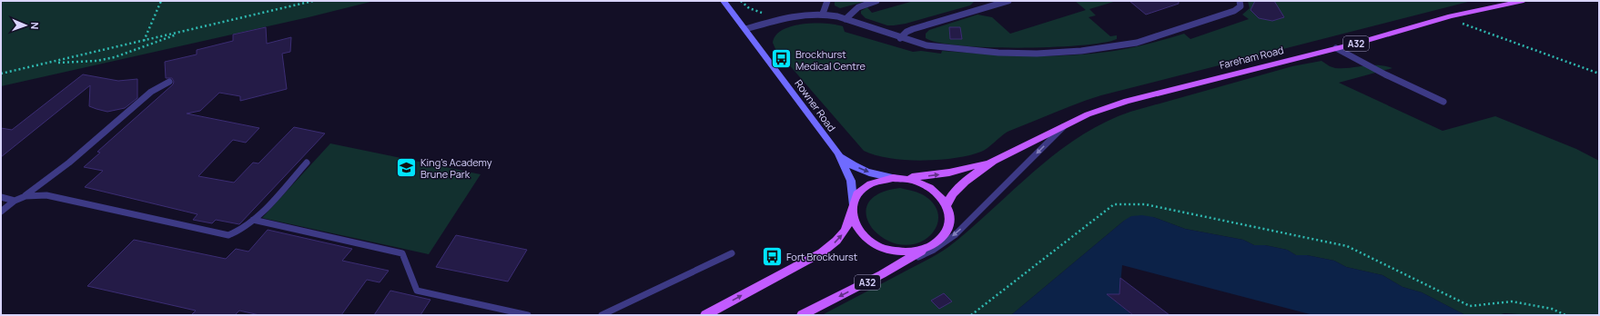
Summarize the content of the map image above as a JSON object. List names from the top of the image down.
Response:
{
  "streets": {
    "main road": ["A32", "Fareham Road", "Rowner Road"]
  },
  "crossings": [
    ["A32", "Fareham Road"],
    ["A32", "Rowner Road"],
    ["Fareham Road", "Rowner Road"]
  ],
  "places": {
    "bus stop": ["Brockhurst Medical Centre", "Fort Brockhurst"],
    "school or university": ["King's Academy Brune Park"]
  },
  "north": "right"
}
